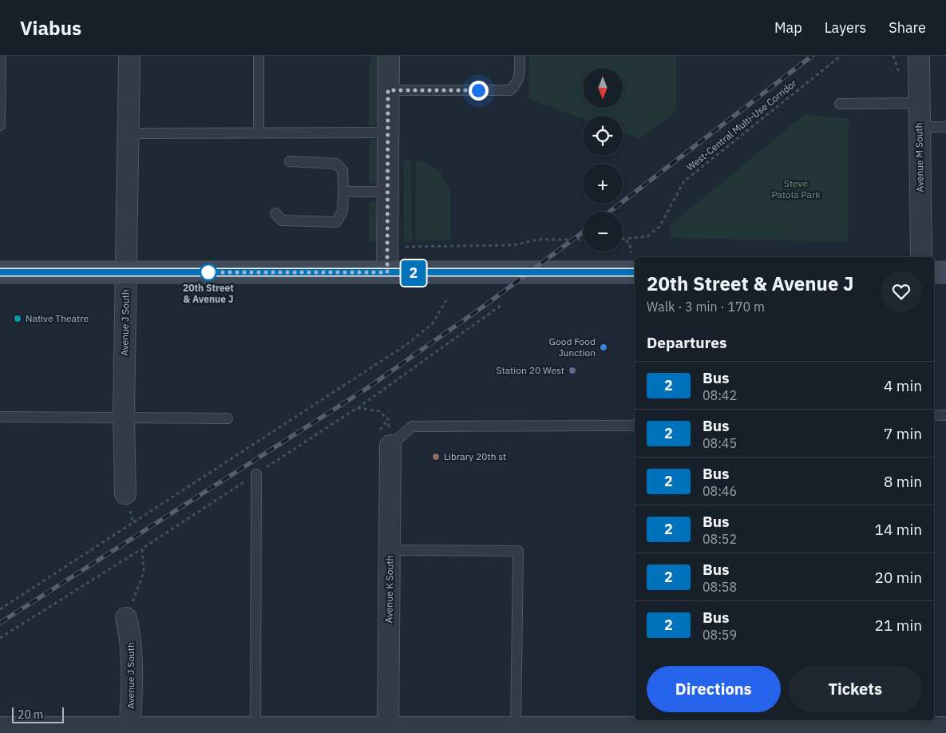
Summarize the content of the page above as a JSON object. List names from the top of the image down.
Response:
{
  "streets": {
    "street": ["Avenue M South", "Avenue J South", "Avenue K South"],
    "path": ["West-Central Multi-Use Corridor"]
  },
  "parks": ["Steve Patola Park"],
  "places": [
    "20th Street & Avenue J",
    "Native Theatre",
    "Good Food Junction",
    "Station 20 West",
    "Library 20th st"
  ],
  "lines": ["bus line 2"],
  "scale_bar": "20 m",
  "north": "bottom",
  "page": {
    "header": "Viabus",
    "nav": ["Map", "Layers", "Share"],
    "on_map": "2",
    "map_buttons": ["+", "−"],
    "heading": [
      ["20th Street & Avenue J", "Walk · 3 min · 170 m"],
      "Departures"
    ],
    "list": [
      {
        "mark": "2",
        "name": "Bus",
        "note": "08:42",
        "value": "4 min"
      },
      {
        "mark": "2",
        "name": "Bus",
        "note": "08:45",
        "value": "7 min"
      },
      {
        "mark": "2",
        "name": "Bus",
        "note": "08:46",
        "value": "8 min"
      },
      {
        "mark": "2",
        "name": "Bus",
        "note": "08:52",
        "value": "14 min"
      },
      {
        "mark": "2",
        "name": "Bus",
        "note": "08:58",
        "value": "20 min"
      },
      {
        "mark": "2",
        "name": "Bus",
        "note": "08:59",
        "value": "21 min"
      }
    ],
    "buttons": ["Directions", "Tickets"],
    "scale": "20 m"
  }
}
